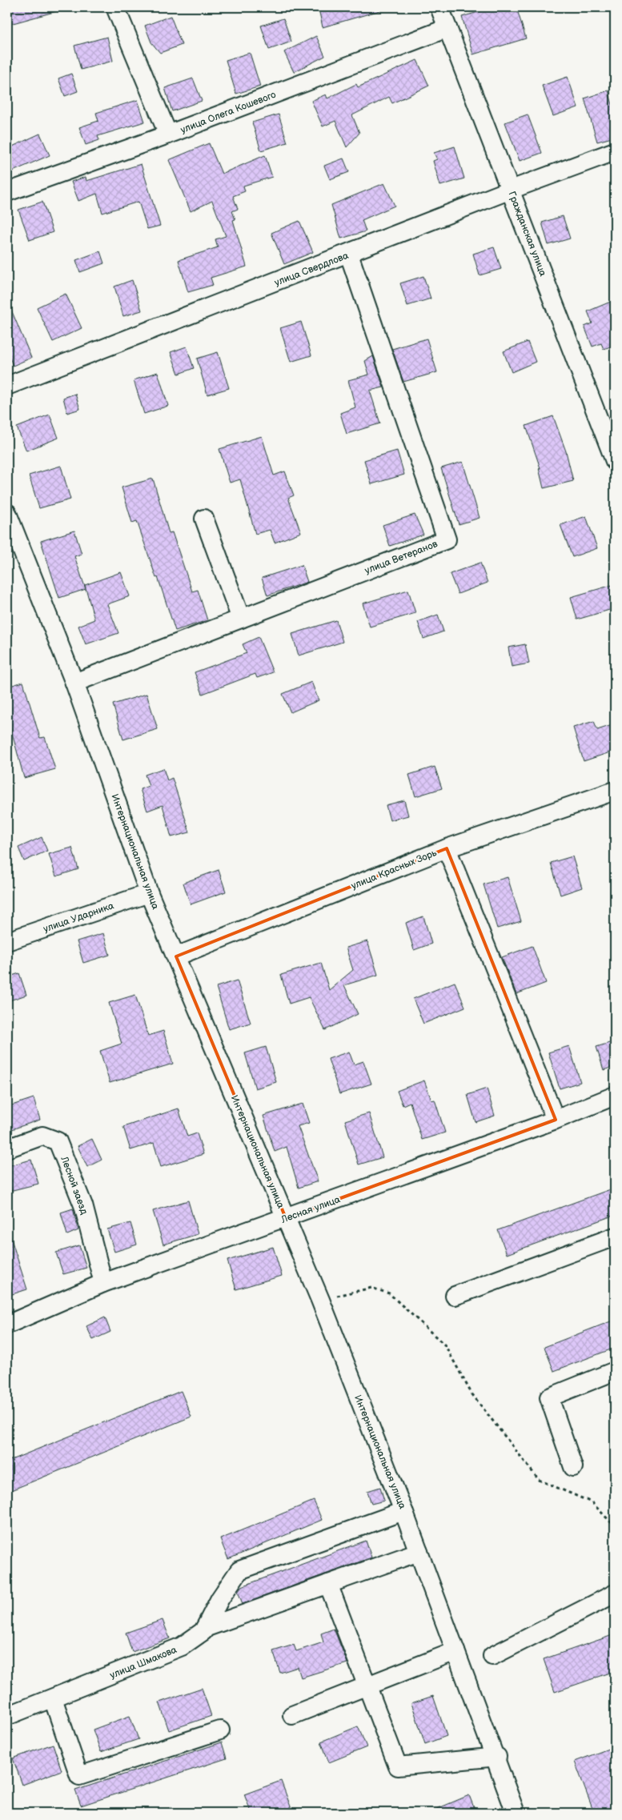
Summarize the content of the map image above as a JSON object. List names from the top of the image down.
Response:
{
  "streets": {
    "street": [
      "улица Олега Кошевого",
      "Гражданская улица",
      "улица Свердлова",
      "улица Ветеранов",
      "Интернациональная улица",
      "улица Красных Зорь",
      "улица Ударника",
      "Лесной заезд",
      "Лесная улица",
      "улица Шмакова"
    ]
  },
  "crossings": [
    ["улица Олега Кошевого", "Гражданская улица"],
    ["Гражданская улица", "улица Свердлова"],
    ["улица Свердлова", "улица Ветеранов"],
    ["улица Ветеранов", "Интернациональная улица"],
    ["Интернациональная улица", "улица Красных Зорь"],
    ["Интернациональная улица", "улица Ударника"],
    ["Интернациональная улица", "Лесная улица"],
    ["Интернациональная улица", "улица Шмакова"],
    ["Лесной заезд", "Лесная улица"]
  ]
}
